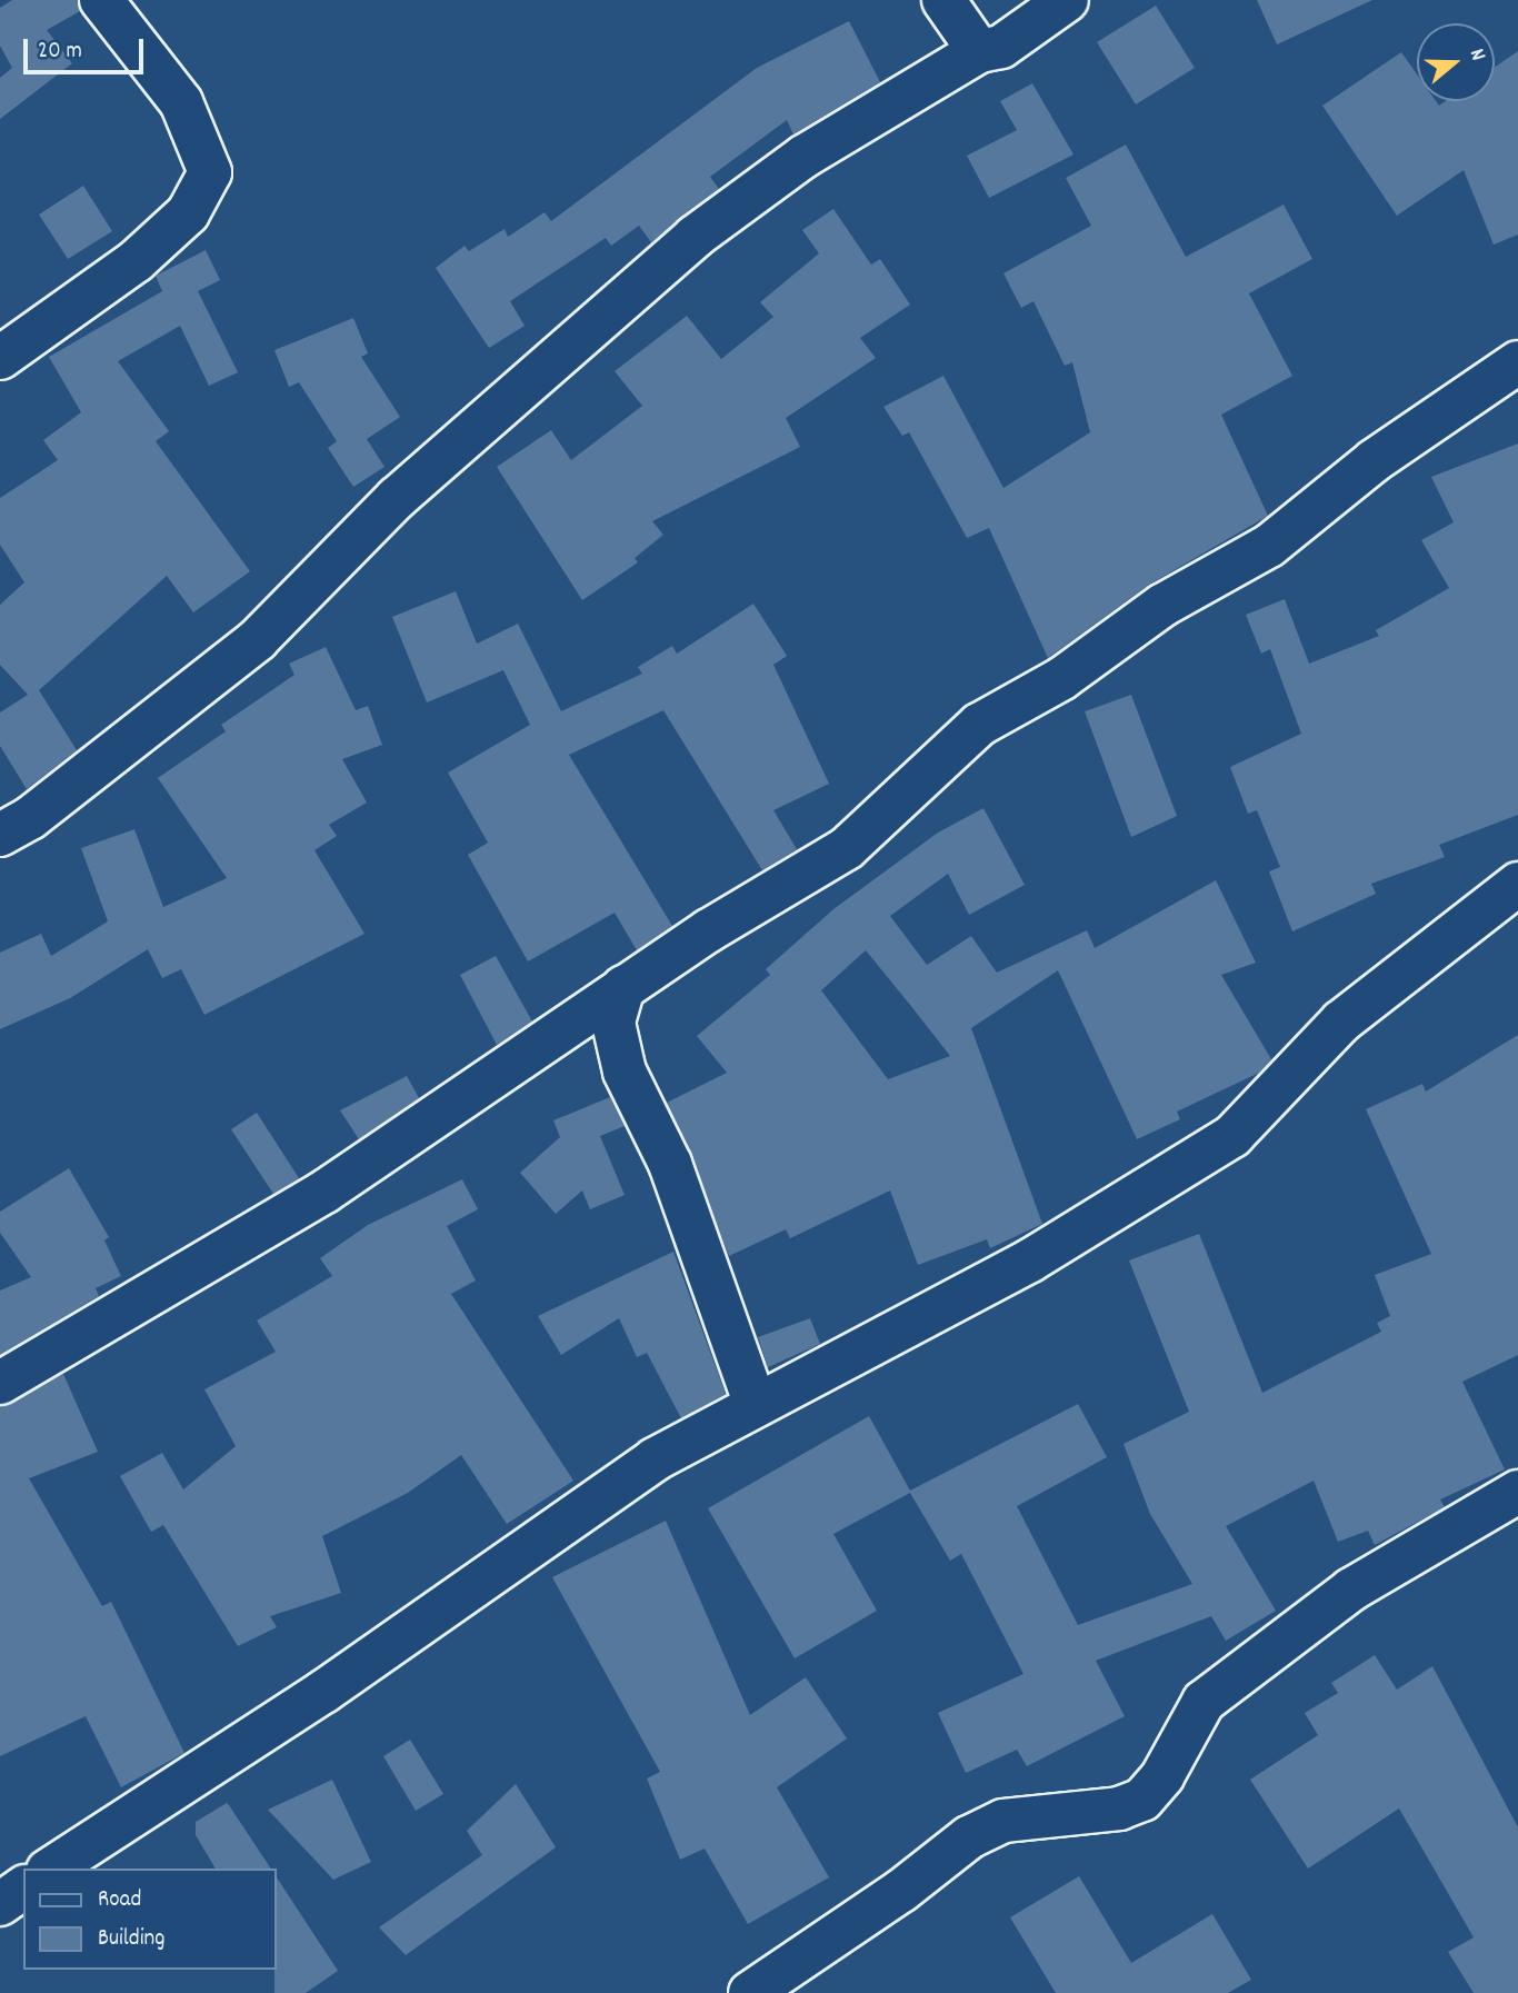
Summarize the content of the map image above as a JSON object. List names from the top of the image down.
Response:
{
  "legend": ["Road", "Building"],
  "scale_bar": "20 m",
  "north": "right"
}
